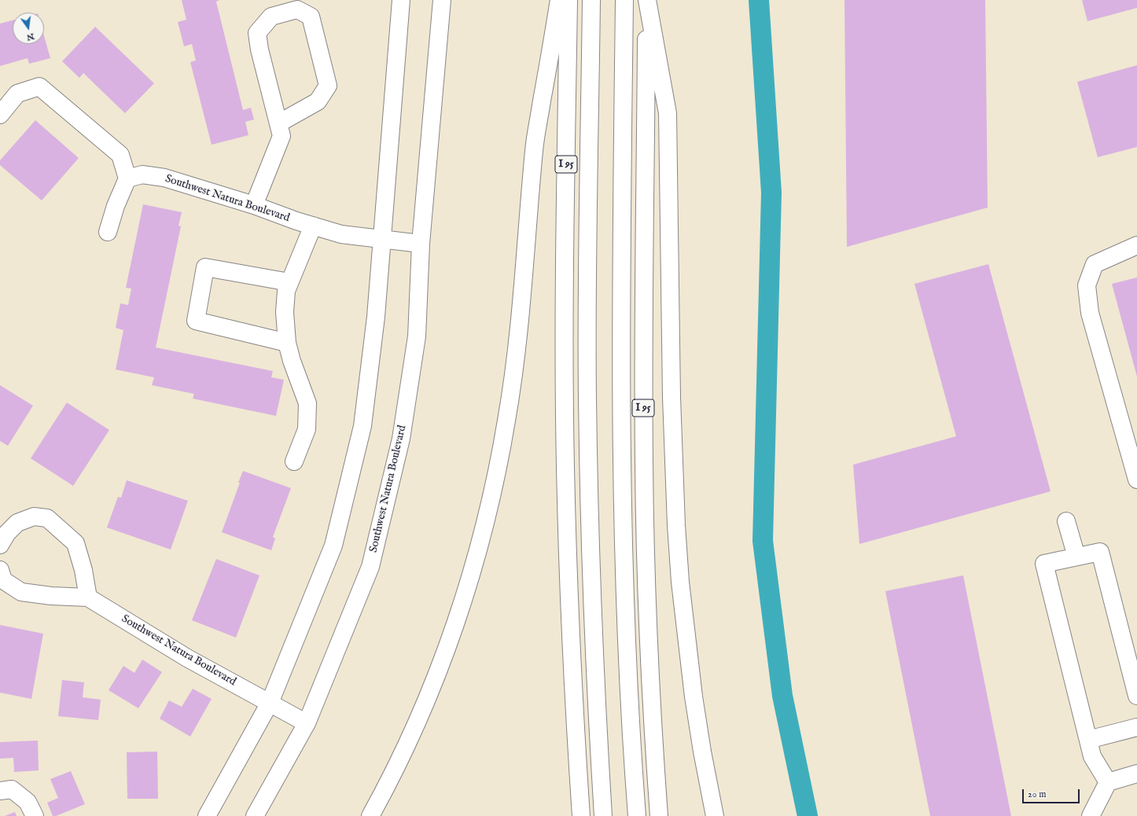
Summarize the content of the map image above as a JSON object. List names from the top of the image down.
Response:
{
  "streets": {
    "main road": ["I 95", "Southwest Natura Boulevard"]
  },
  "scale_bar": "20 m",
  "north": "bottom"
}
